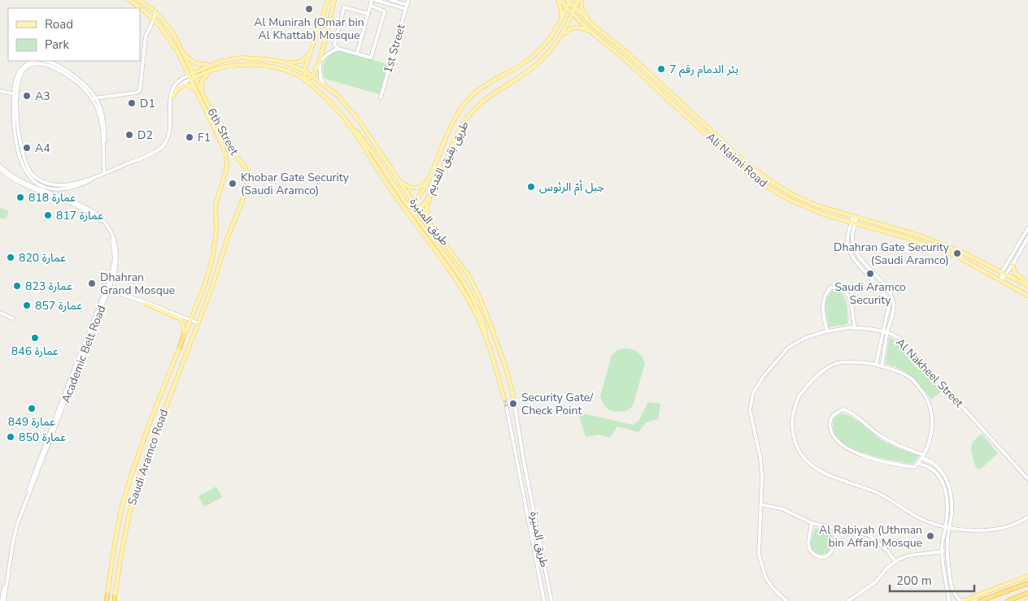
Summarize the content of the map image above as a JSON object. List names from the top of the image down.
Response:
{
  "streets": {
    "main road": [
      "6th Street",
      "طريق بقيق القديم",
      "Ali Naimi Road",
      "طريق المنيرة",
      "Saudi Aramco Road"
    ],
    "street": ["1st Street", "Academic Belt Road", "Al Nakheel Street"]
  },
  "crossings": [
    ["6th Street", "طريق المنيرة"],
    ["6th Street", "Saudi Aramco Road"],
    ["طريق بقيق القديم", "Ali Naimi Road"],
    ["طريق بقيق القديم", "طريق المنيرة"]
  ],
  "places": [
    "Al Munirah (Omar bin Al Khattab) Mosque",
    "بئر الدمام رقم 7",
    "A3",
    "D1",
    "D2",
    "F1",
    "A4",
    "Khobar Gate Security (Saudi Aramco)",
    "جبل أمّ الرئوس",
    "عمارة 818",
    "عمارة 817",
    "Dhahran Gate Security (Saudi Aramco)",
    "عمارة 820",
    "Saudi Aramco Security",
    "Dhahran Grand Mosque",
    "عمارة 823",
    "عمارة 857",
    "عمارة 846",
    "Security Gate/ Check Point",
    "عمارة 849",
    "عمارة 850",
    "Al Rabiyah (Uthman bin Affan) Mosque"
  ],
  "legend": ["Road", "Park"],
  "scale_bar": "200 m"
}
